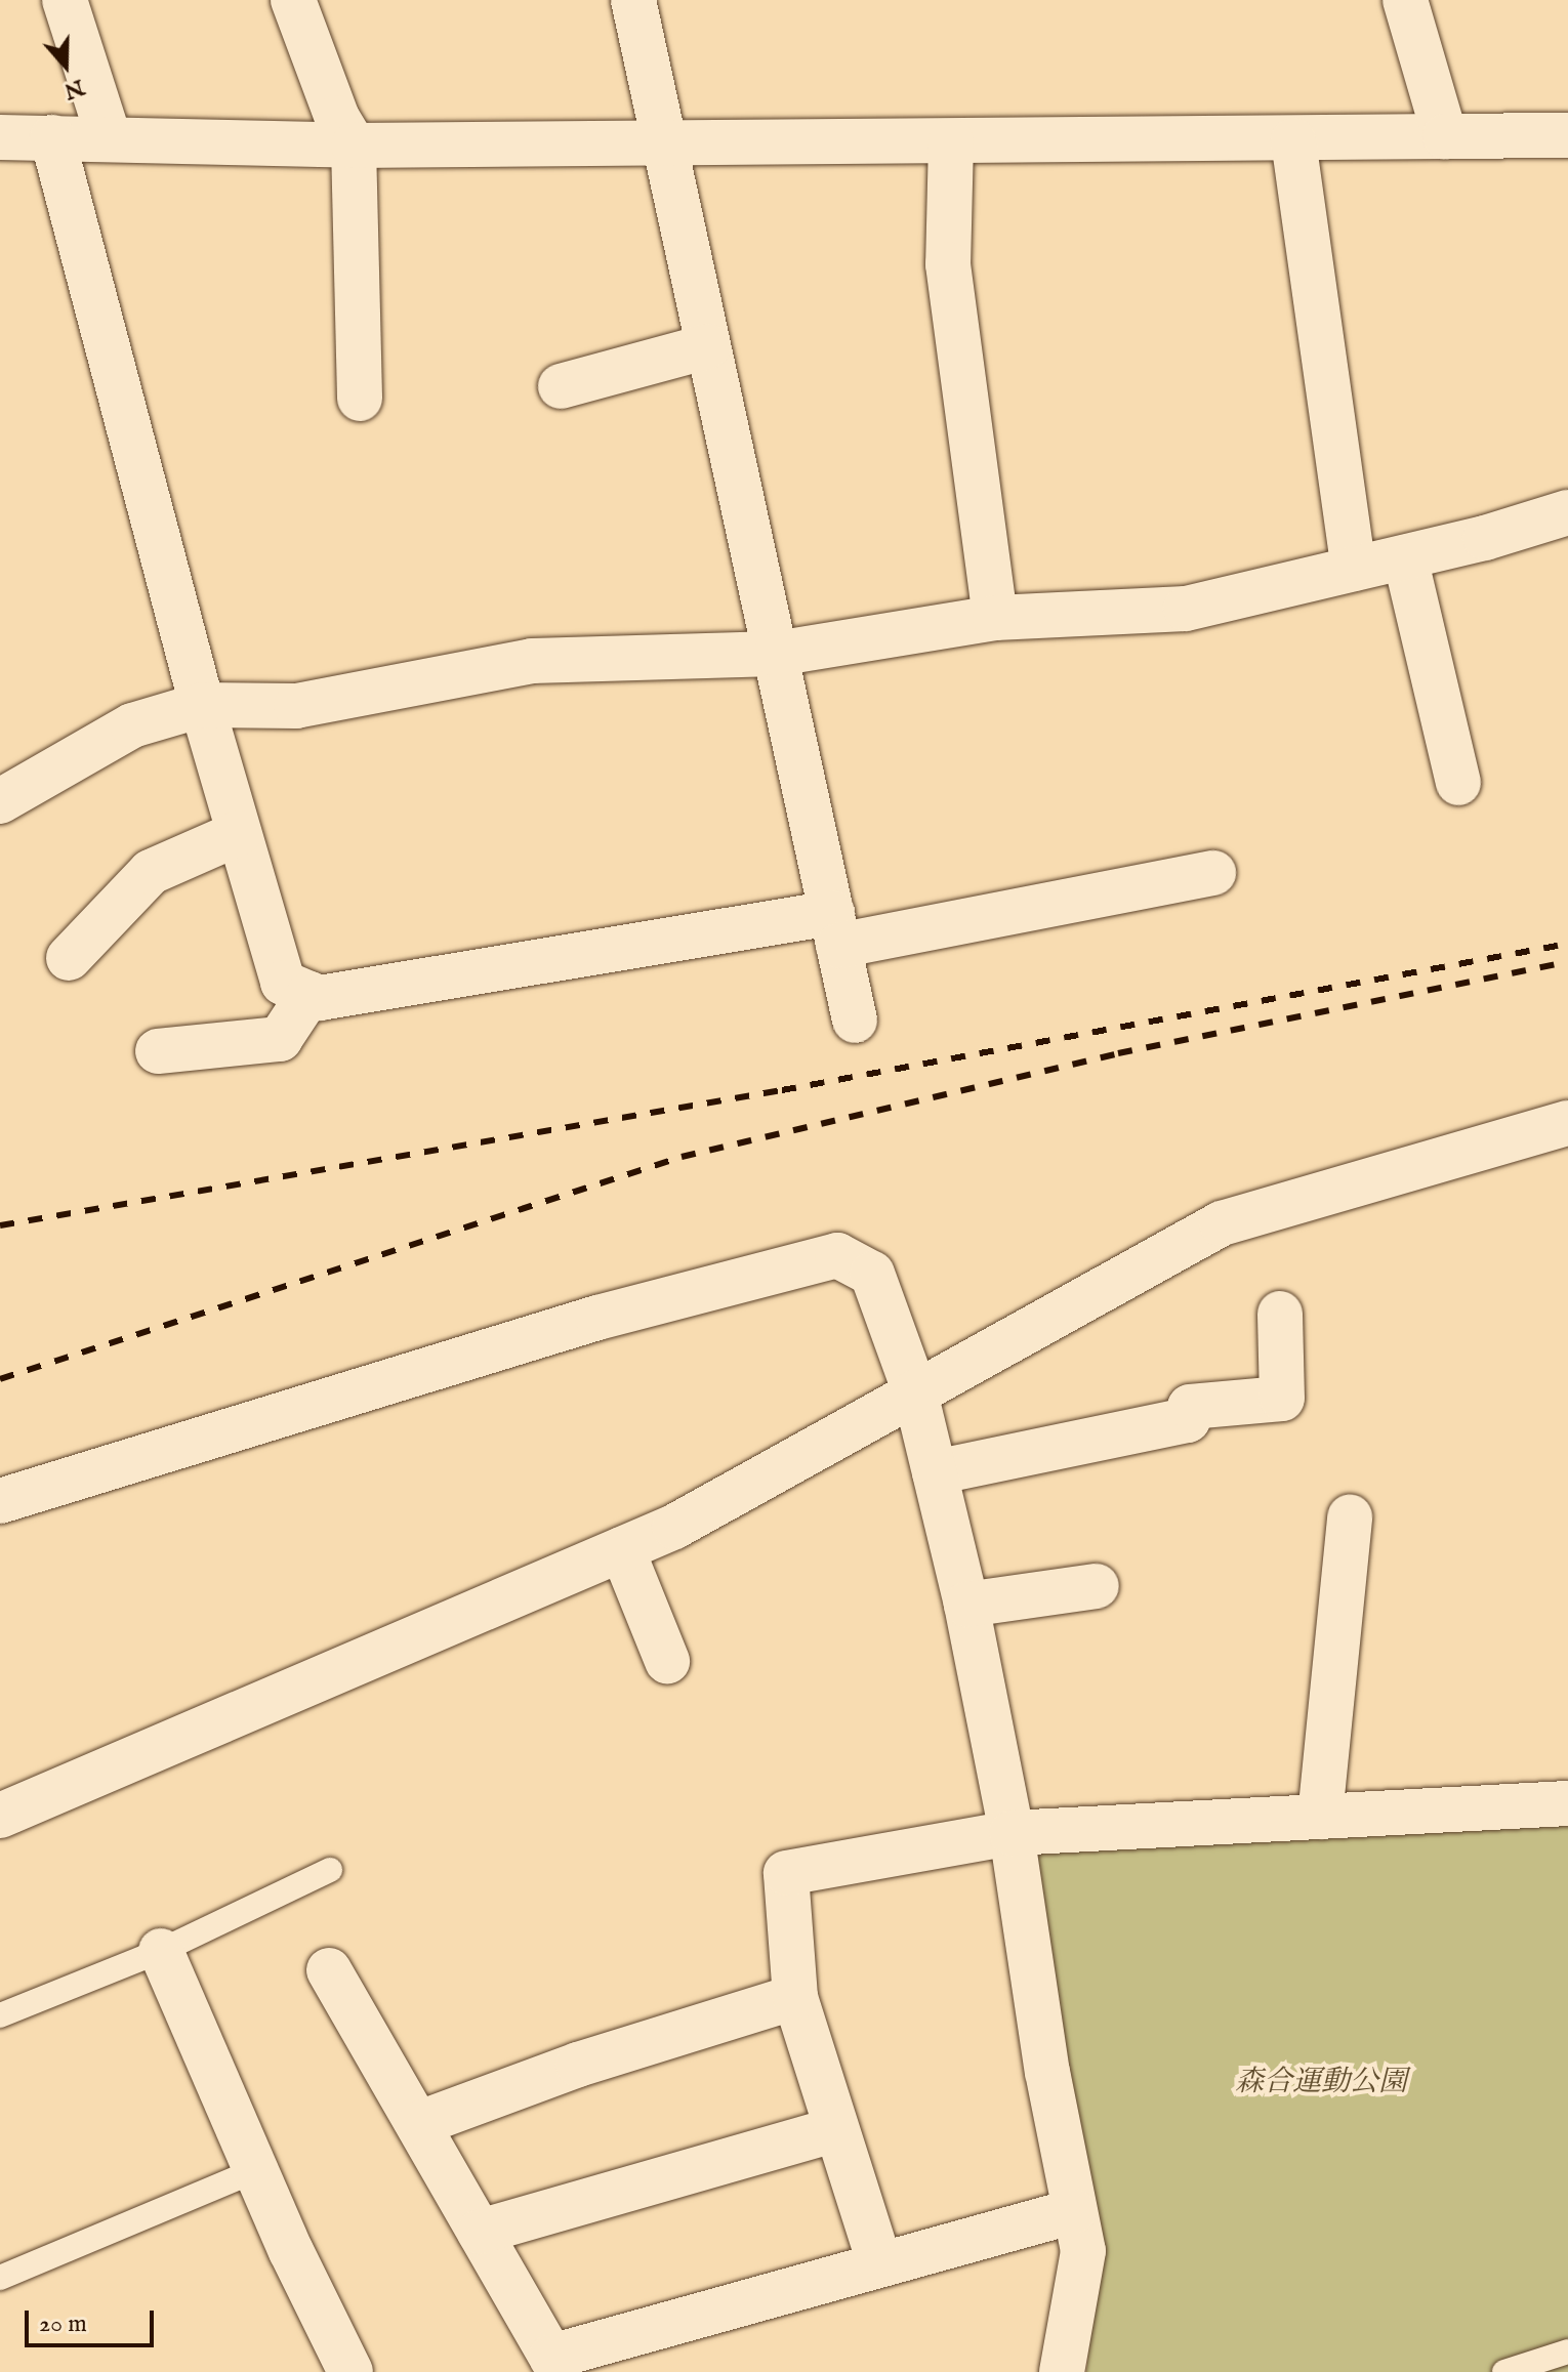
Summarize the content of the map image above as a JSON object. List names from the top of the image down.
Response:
{
  "parks": ["森合運動公園"],
  "scale_bar": "20 m",
  "north": "bottom"
}
